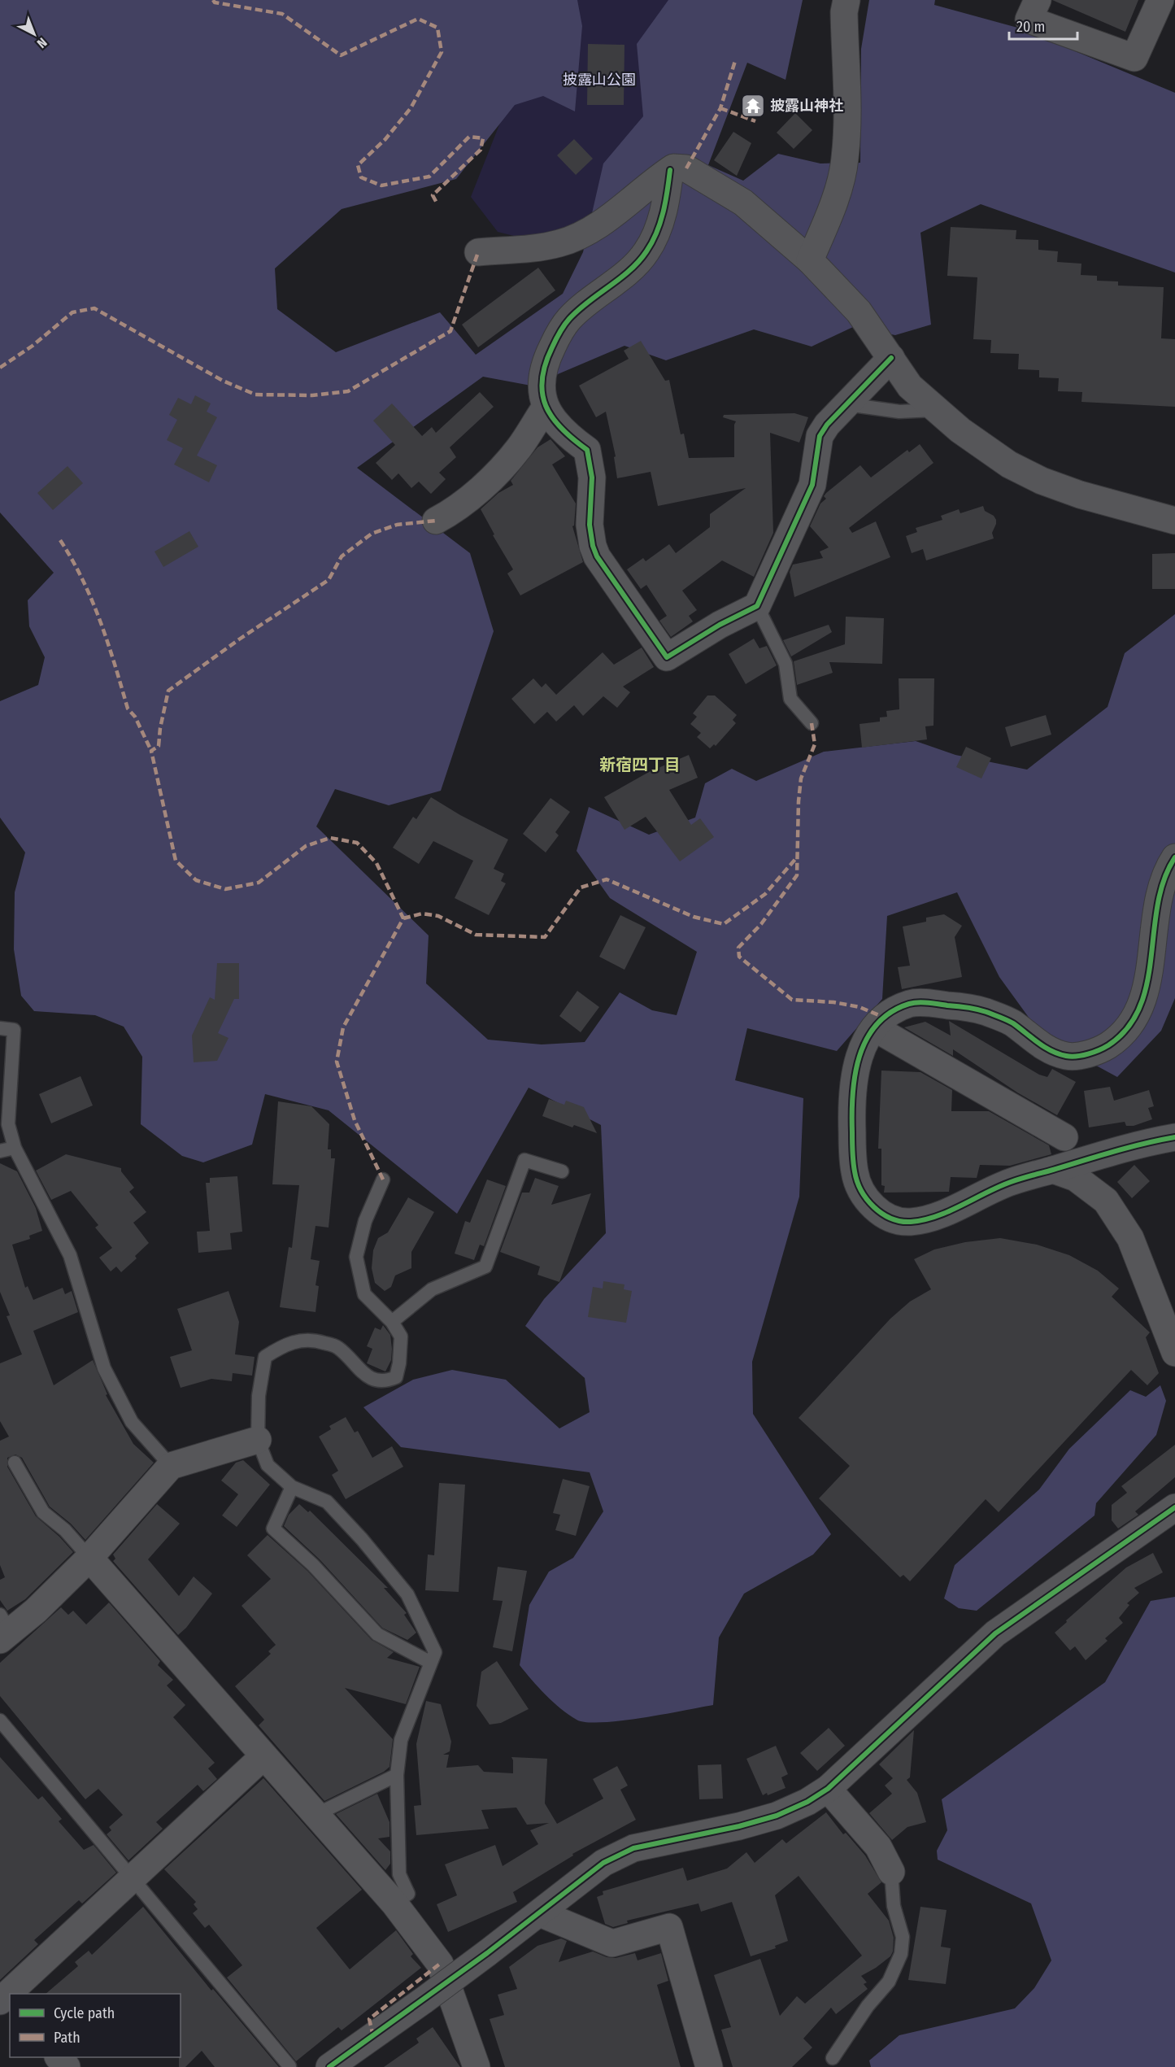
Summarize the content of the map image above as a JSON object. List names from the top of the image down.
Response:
{
  "districts": ["新宿四丁目"],
  "parks": ["披露山公園"],
  "places": {
    "temple": ["披露山神社"]
  },
  "legend": ["Cycle path", "Path"],
  "scale_bar": "20 m",
  "north": "bottom right"
}
